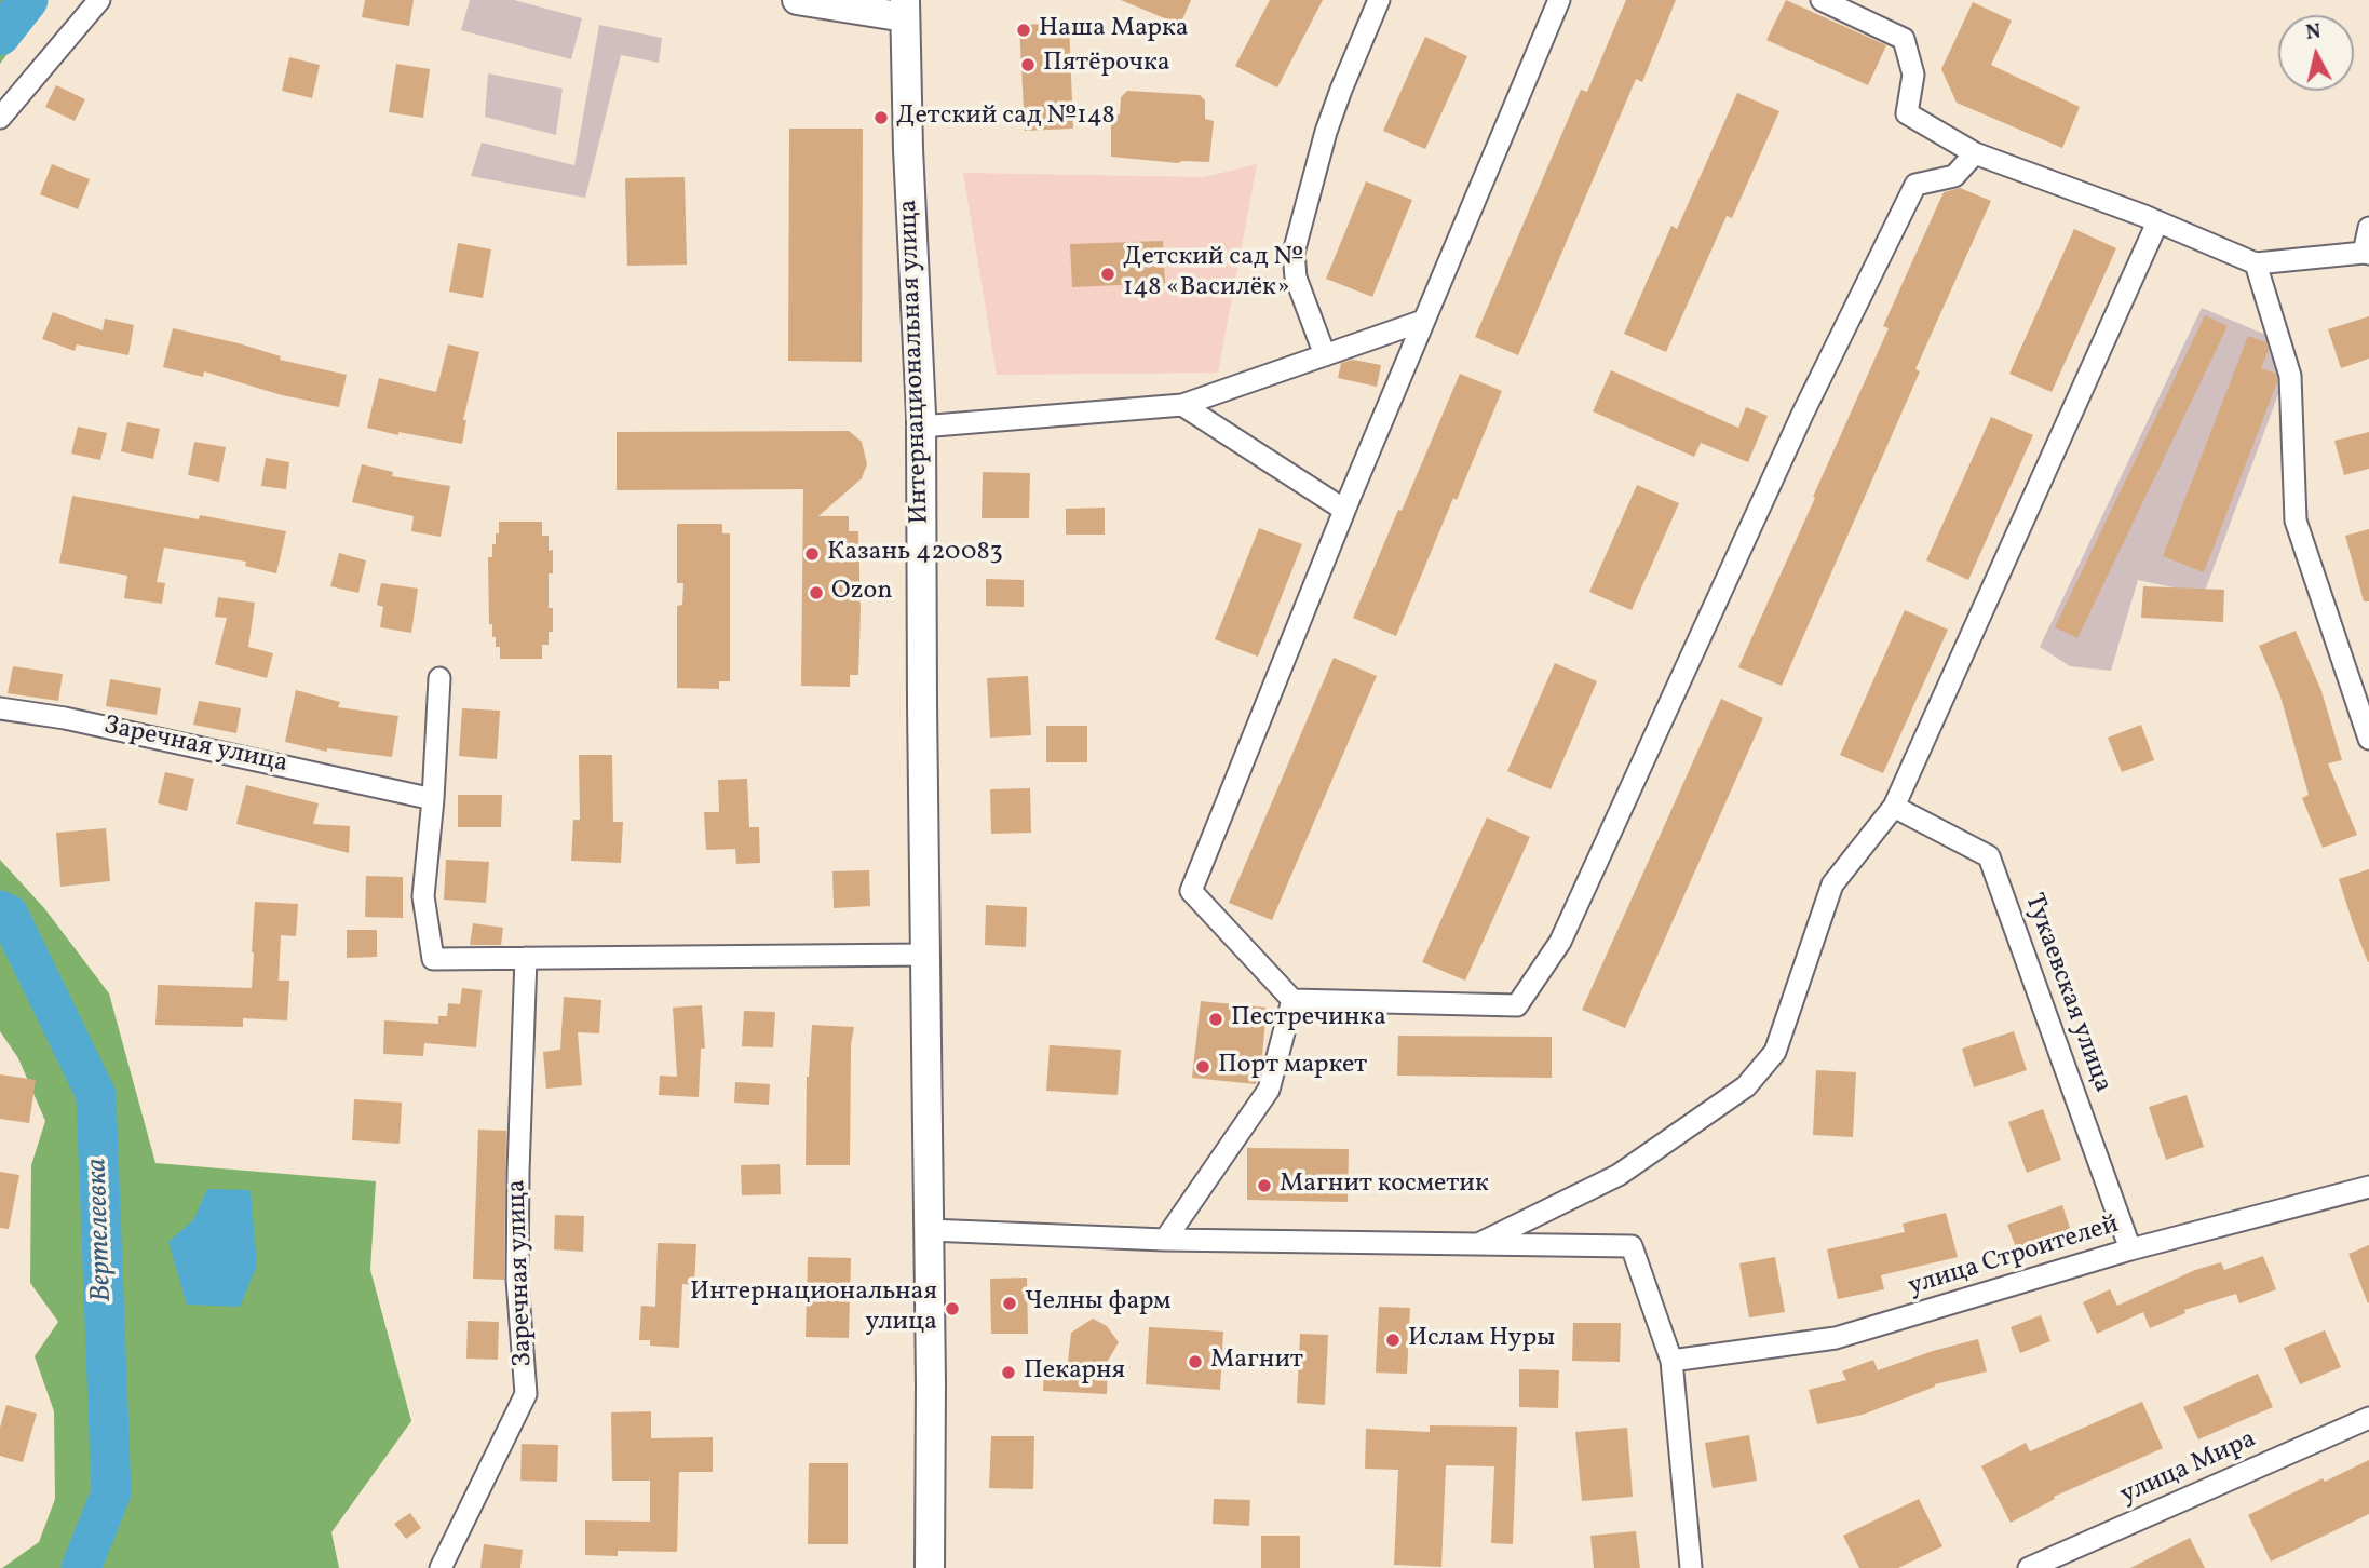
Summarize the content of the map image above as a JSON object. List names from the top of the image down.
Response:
{
  "streets": {
    "street": [
      "Интернациональная улица",
      "Заречная улица",
      "Тукаевская улица",
      "улица Строителей",
      "улица Мира"
    ]
  },
  "crossings": [
    ["Тукаевская улица", "улица Строителей"]
  ],
  "water": ["Вертелеевка"],
  "places": [
    "Наша Марка",
    "Пятёрочка",
    "Детский сад №148",
    "Детский сад № 148 «Василёк»",
    "Казань 420083",
    "Ozon",
    "Пестречинка",
    "Порт маркет",
    "Магнит косметик",
    "Челны фарм",
    "Интернациональная улица",
    "Ислам Нуры",
    "Магнит",
    "Пекарня"
  ],
  "north": "top"
}
